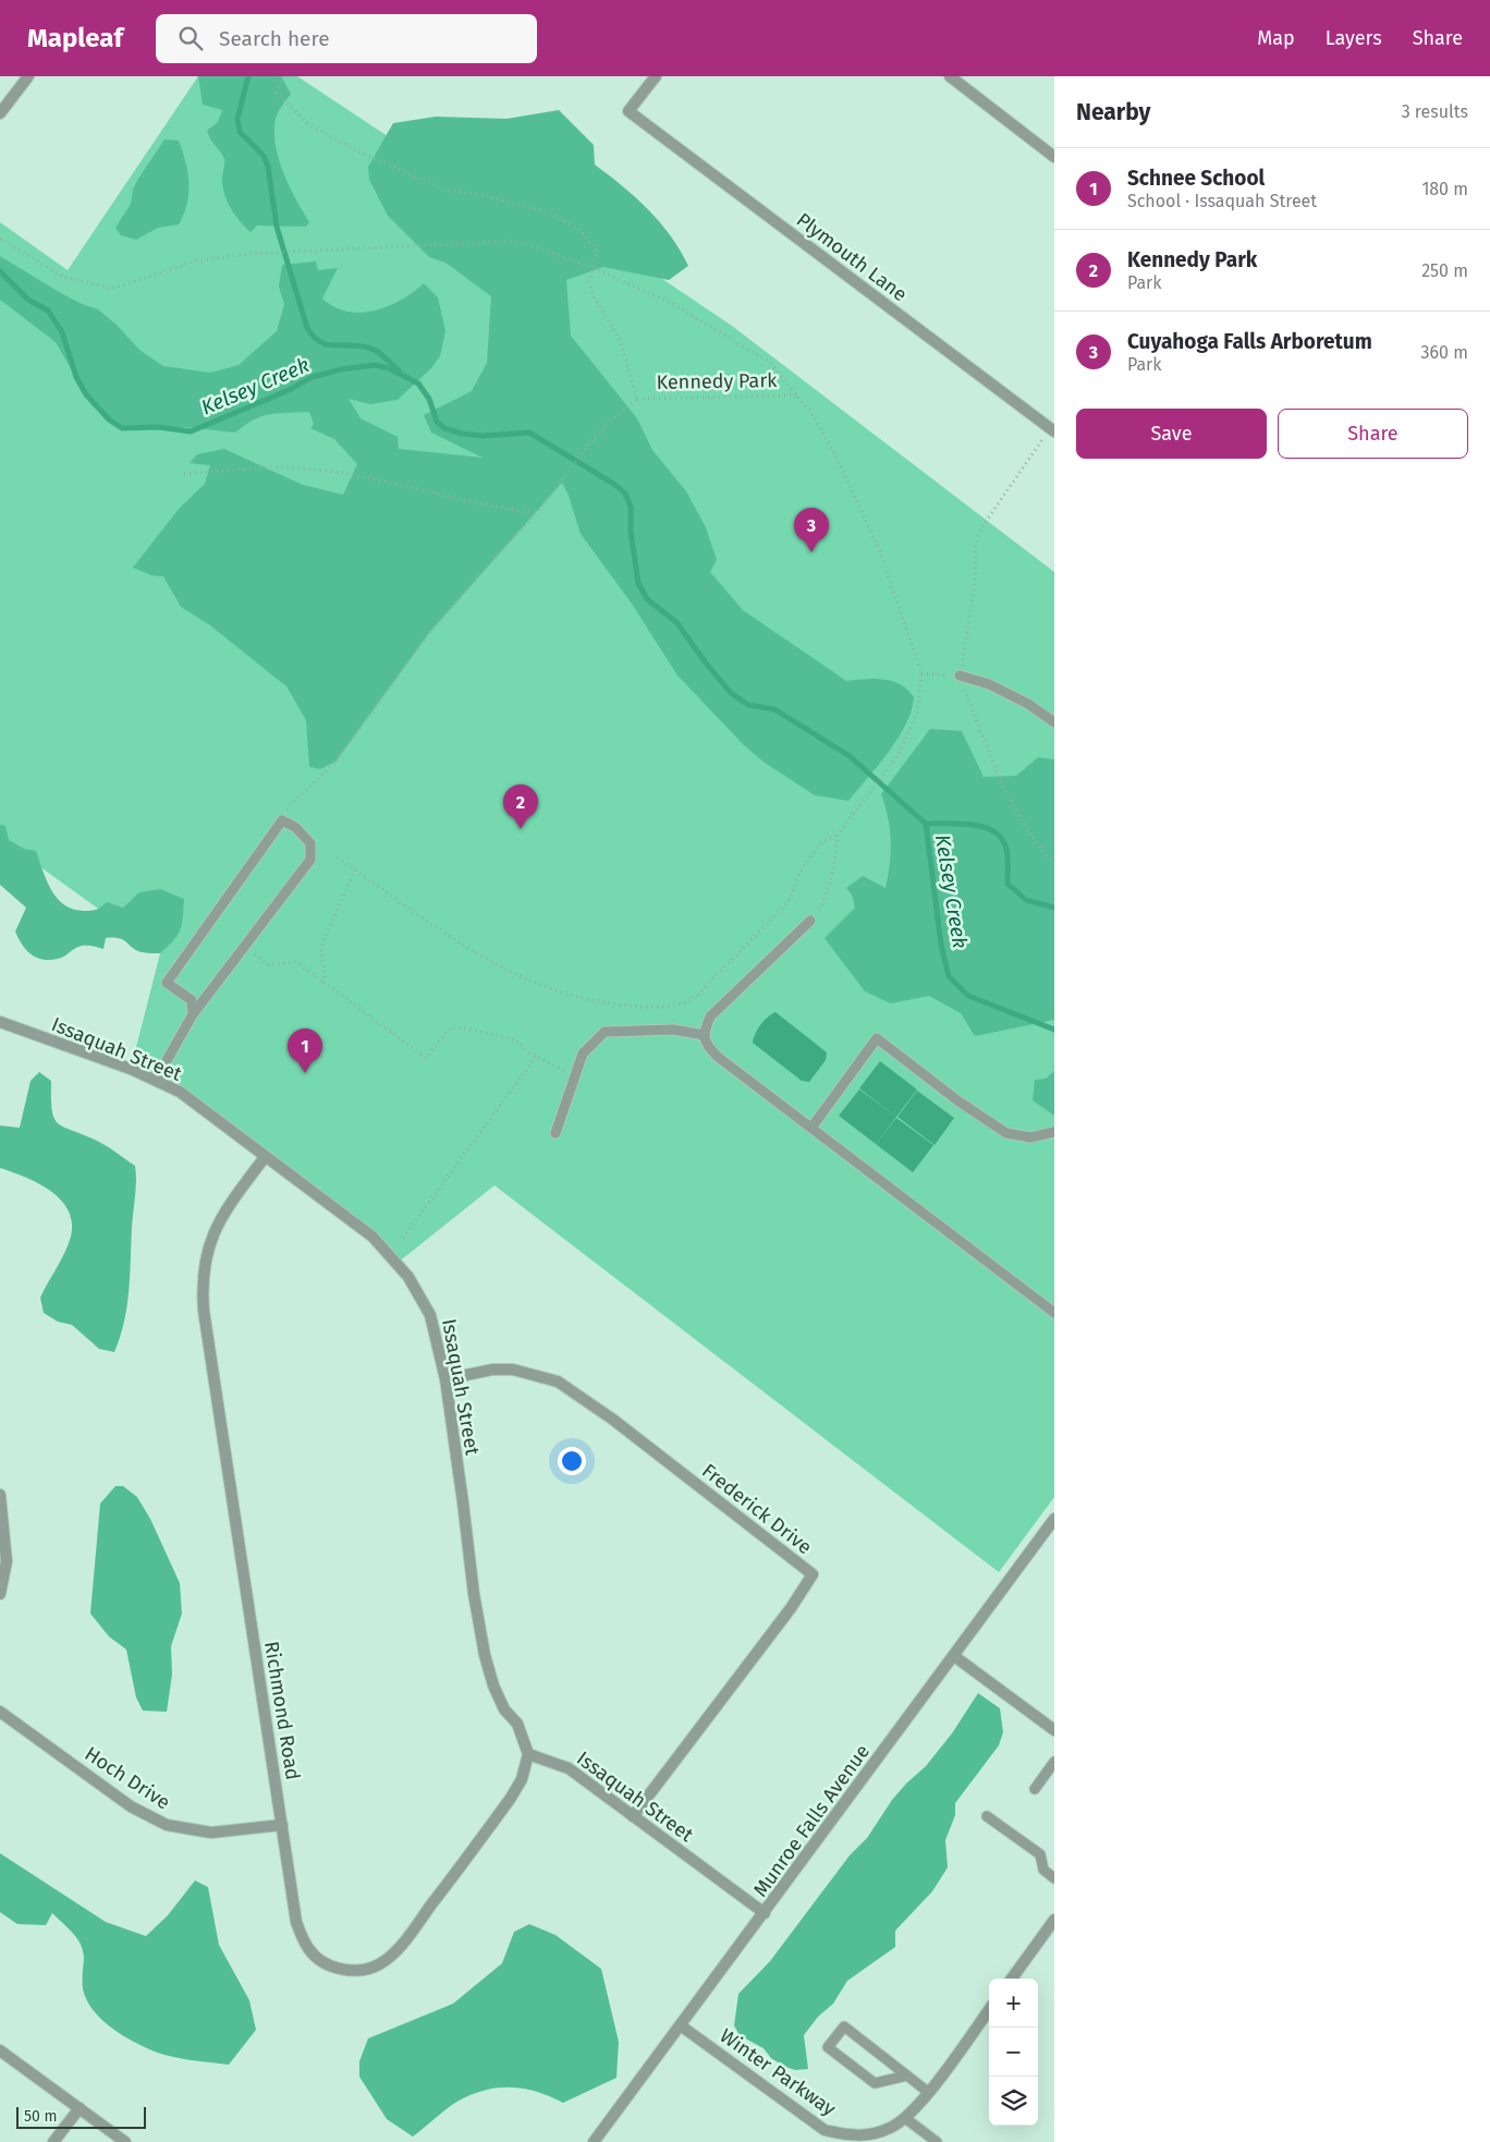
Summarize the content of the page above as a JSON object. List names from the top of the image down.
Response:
{
  "streets": {
    "street": [
      "Plymouth Lane",
      "Issaquah Street",
      "Frederick Drive",
      "Richmond Road",
      "Hoch Drive",
      "Munroe Falls Avenue",
      "Winter Parkway"
    ],
    "path": ["Kennedy Park"]
  },
  "crossings": [
    ["Issaquah Street", "Frederick Drive"],
    ["Issaquah Street", "Richmond Road"],
    ["Issaquah Street", "Munroe Falls Avenue"],
    ["Richmond Road", "Hoch Drive"],
    ["Munroe Falls Avenue", "Winter Parkway"]
  ],
  "water": ["Kelsey Creek"],
  "scale_bar": "50 m",
  "page": {
    "header": "Mapleaf",
    "search": "Search here",
    "nav": ["Map", "Layers", "Share"],
    "heading": ["Nearby", "3 results"],
    "list": [
      {
        "mark": "1",
        "name": "Schnee School",
        "note": "School · Issaquah Street",
        "value": "180 m"
      },
      {
        "mark": "2",
        "name": "Kennedy Park",
        "note": "Park",
        "value": "250 m"
      },
      {
        "mark": "3",
        "name": "Cuyahoga Falls Arboretum",
        "note": "Park",
        "value": "360 m"
      }
    ],
    "buttons": ["Save", "Share"],
    "pins": ["3", "2", "1"],
    "map_buttons": ["+", "−"],
    "scale": "50 m"
  }
}
